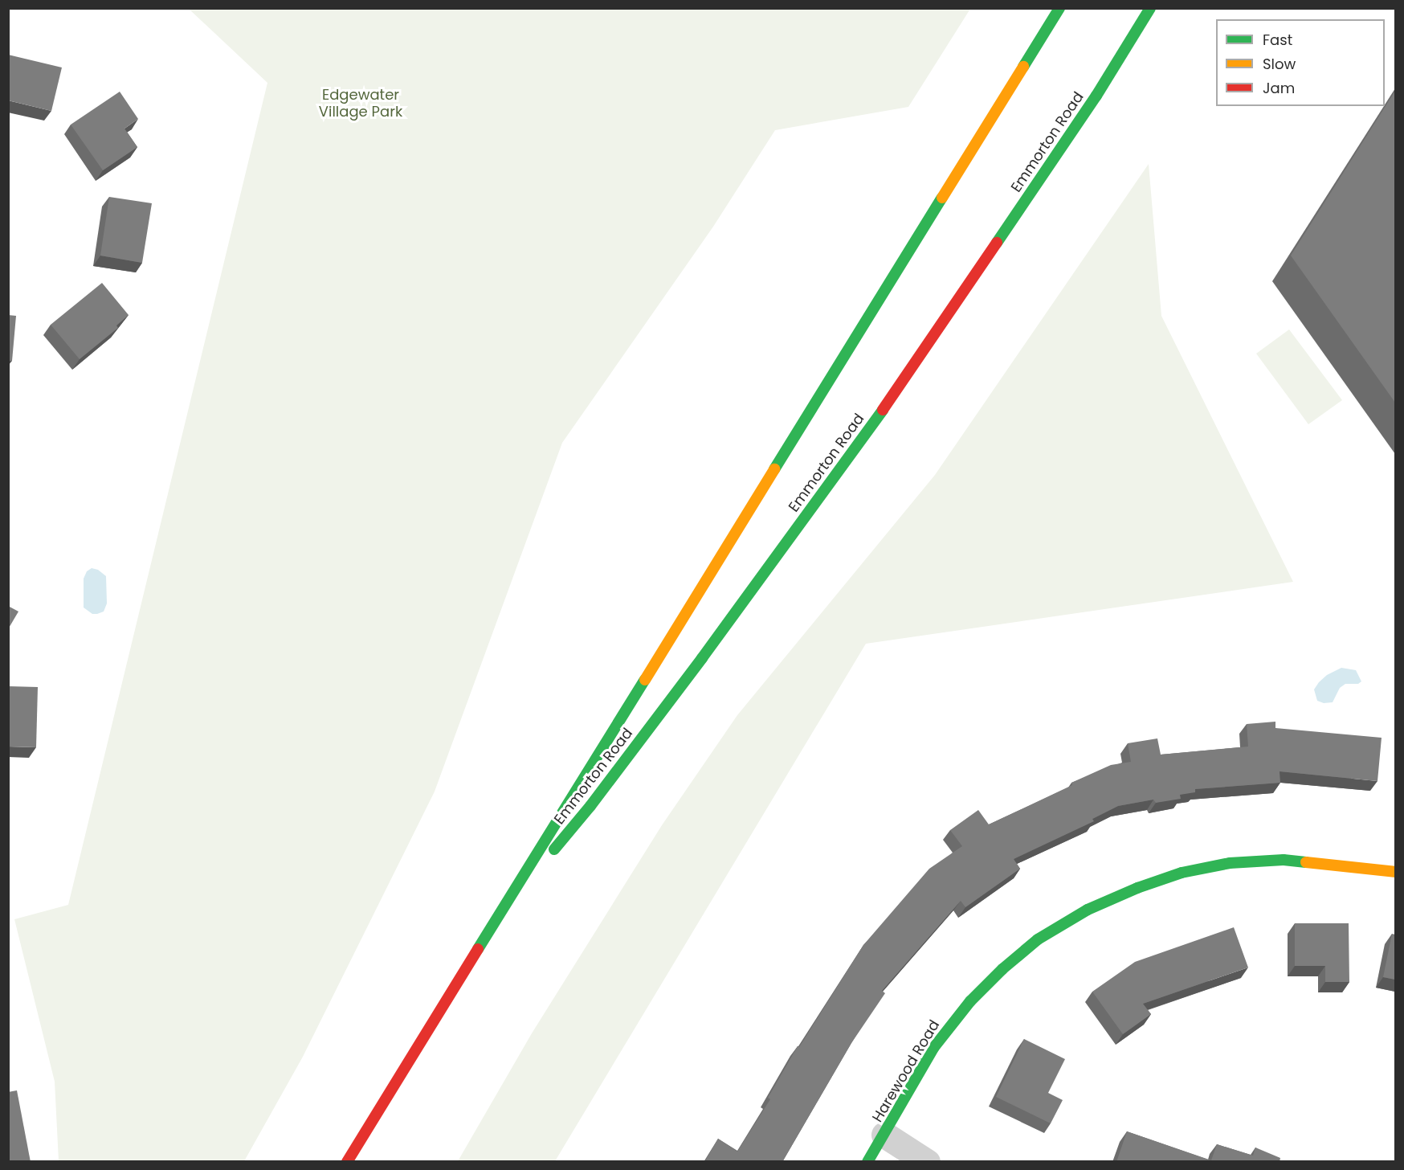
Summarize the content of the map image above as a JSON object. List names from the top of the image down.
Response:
{
  "streets": {
    "main road": ["Emmorton Road", "Harewood Road"]
  },
  "parks": ["Edgewater Village Park"],
  "legend": ["Fast", "Slow", "Jam"]
}
